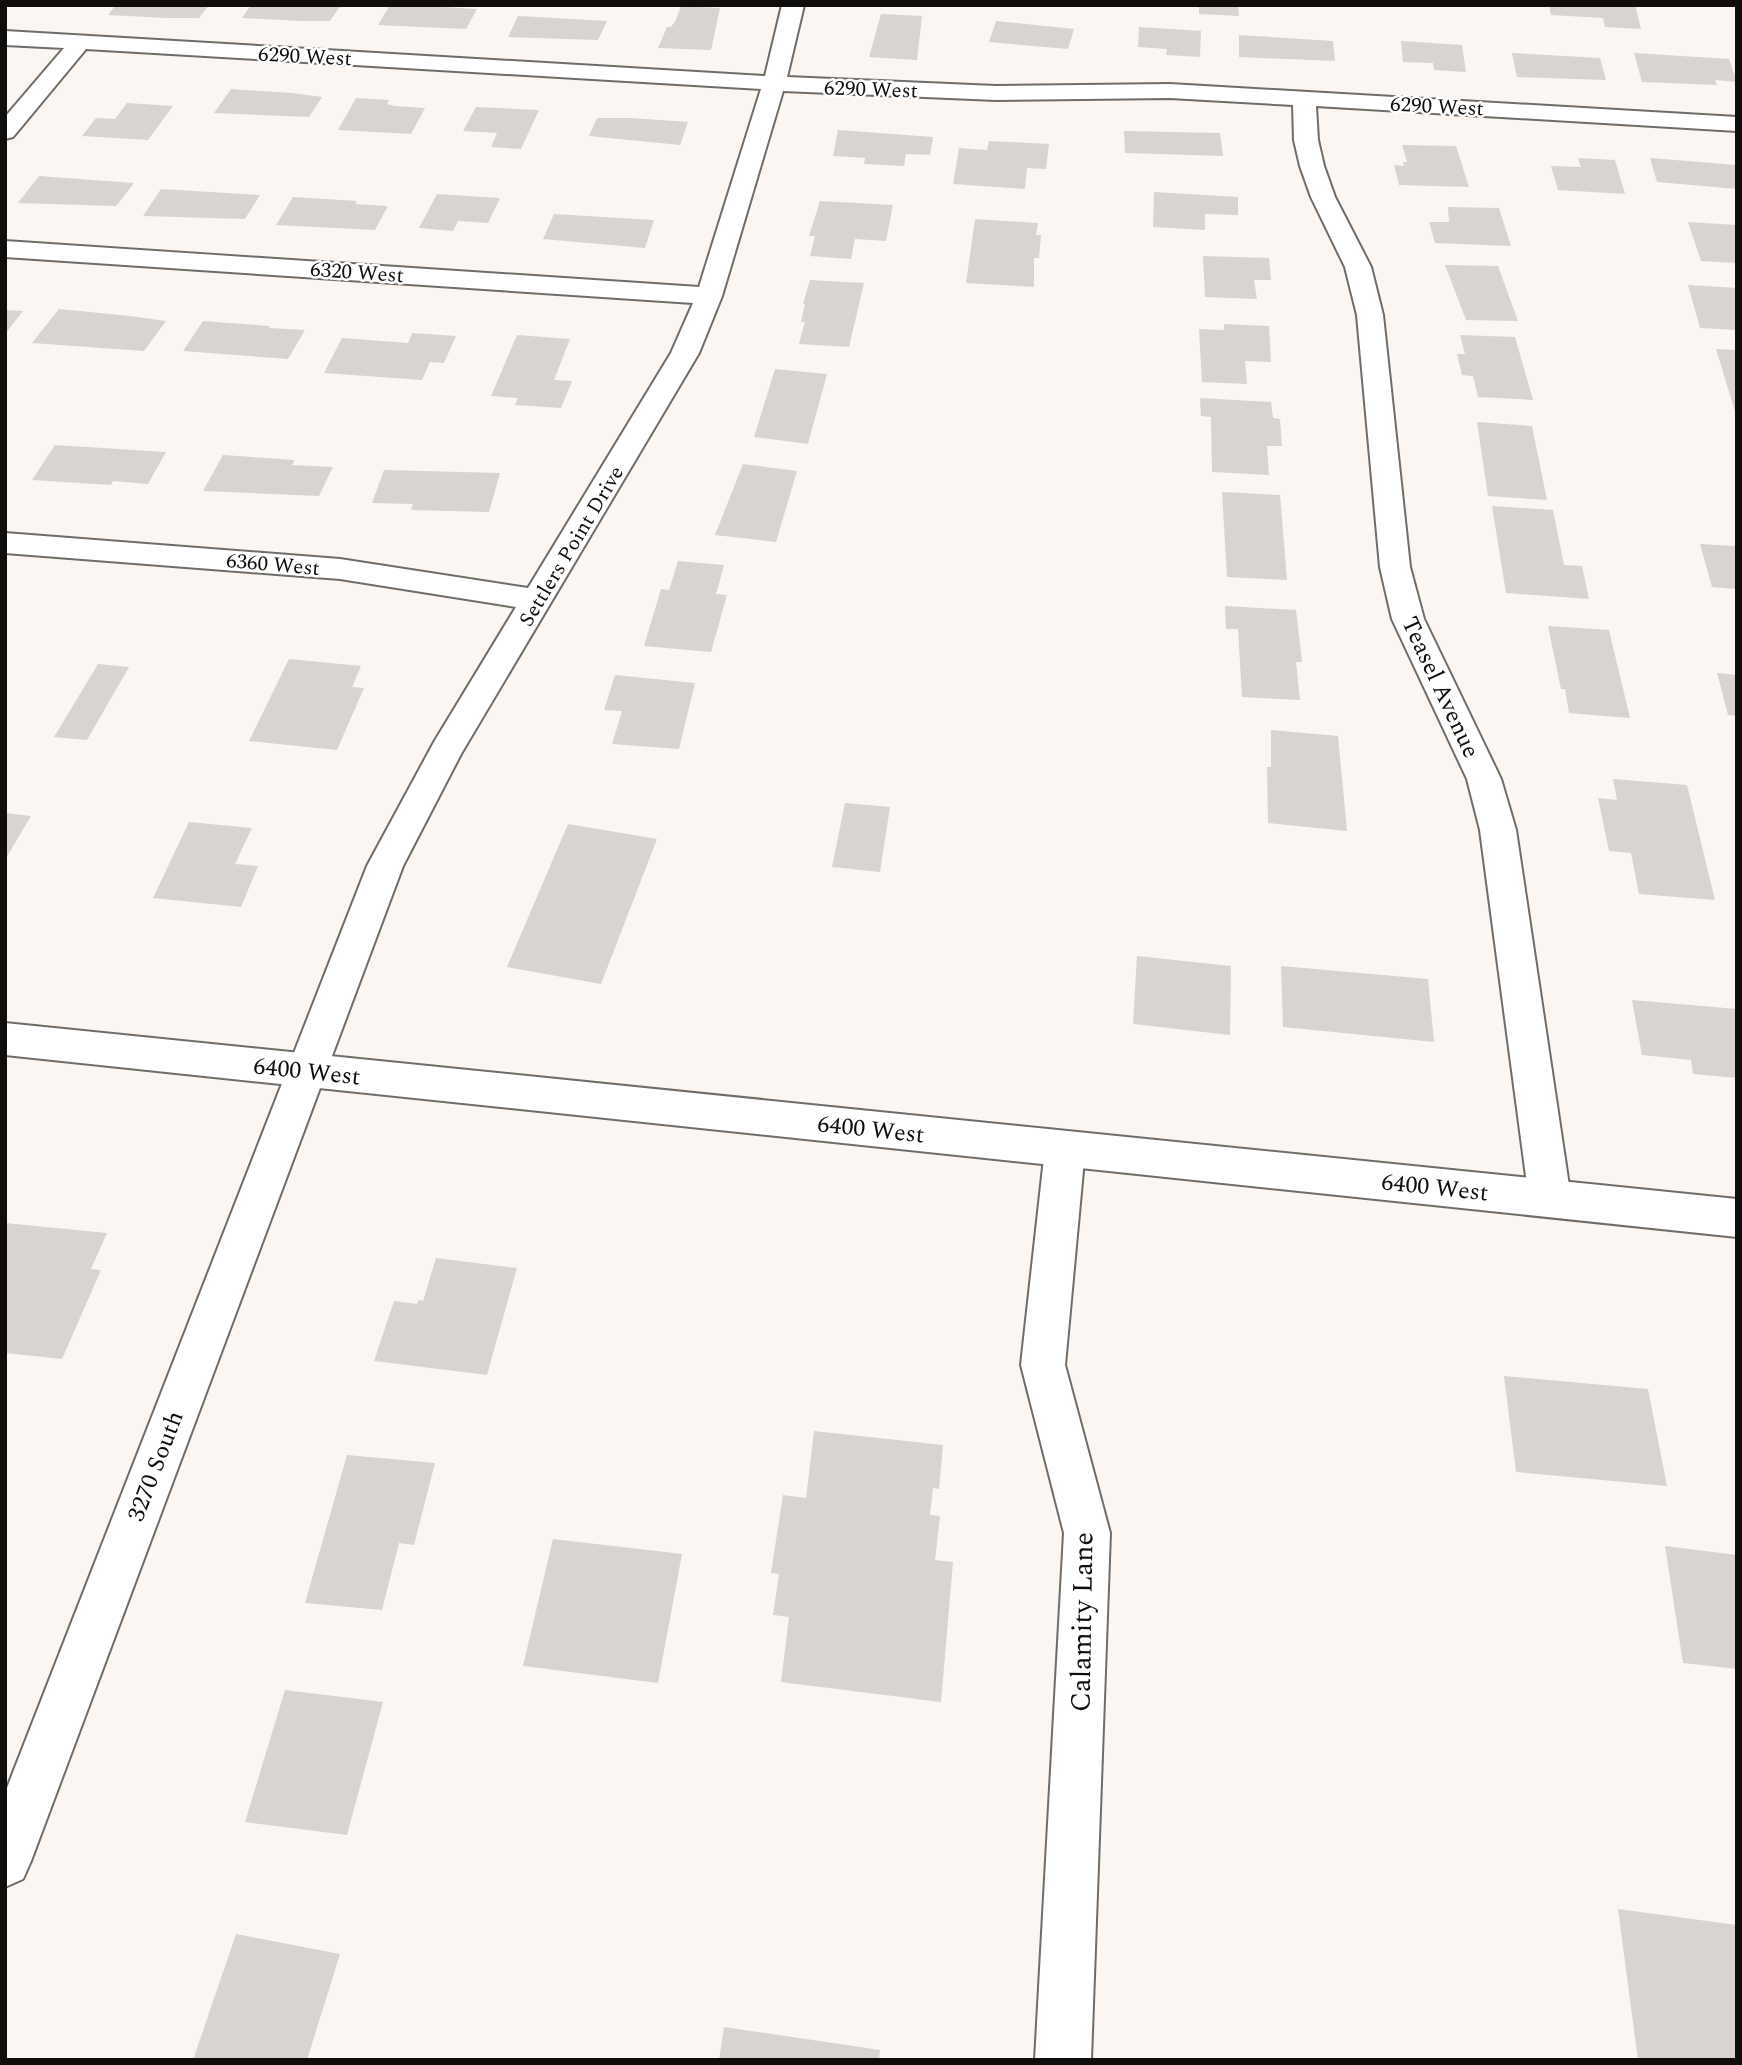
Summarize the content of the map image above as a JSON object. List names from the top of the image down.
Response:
{
  "streets": {
    "street": [
      "6290 West",
      "6320 West",
      "Settlers Point Drive",
      "6360 West",
      "Teasel Avenue",
      "6400 West",
      "3270 South",
      "Calamity Lane"
    ]
  },
  "crossings": [
    ["6290 West", "Settlers Point Drive"],
    ["6290 West", "Teasel Avenue"],
    ["6320 West", "Settlers Point Drive"],
    ["Settlers Point Drive", "6360 West"],
    ["Settlers Point Drive", "6400 West"],
    ["Settlers Point Drive", "3270 South"],
    ["Teasel Avenue", "6400 West"],
    ["6400 West", "3270 South"],
    ["6400 West", "Calamity Lane"]
  ]
}
